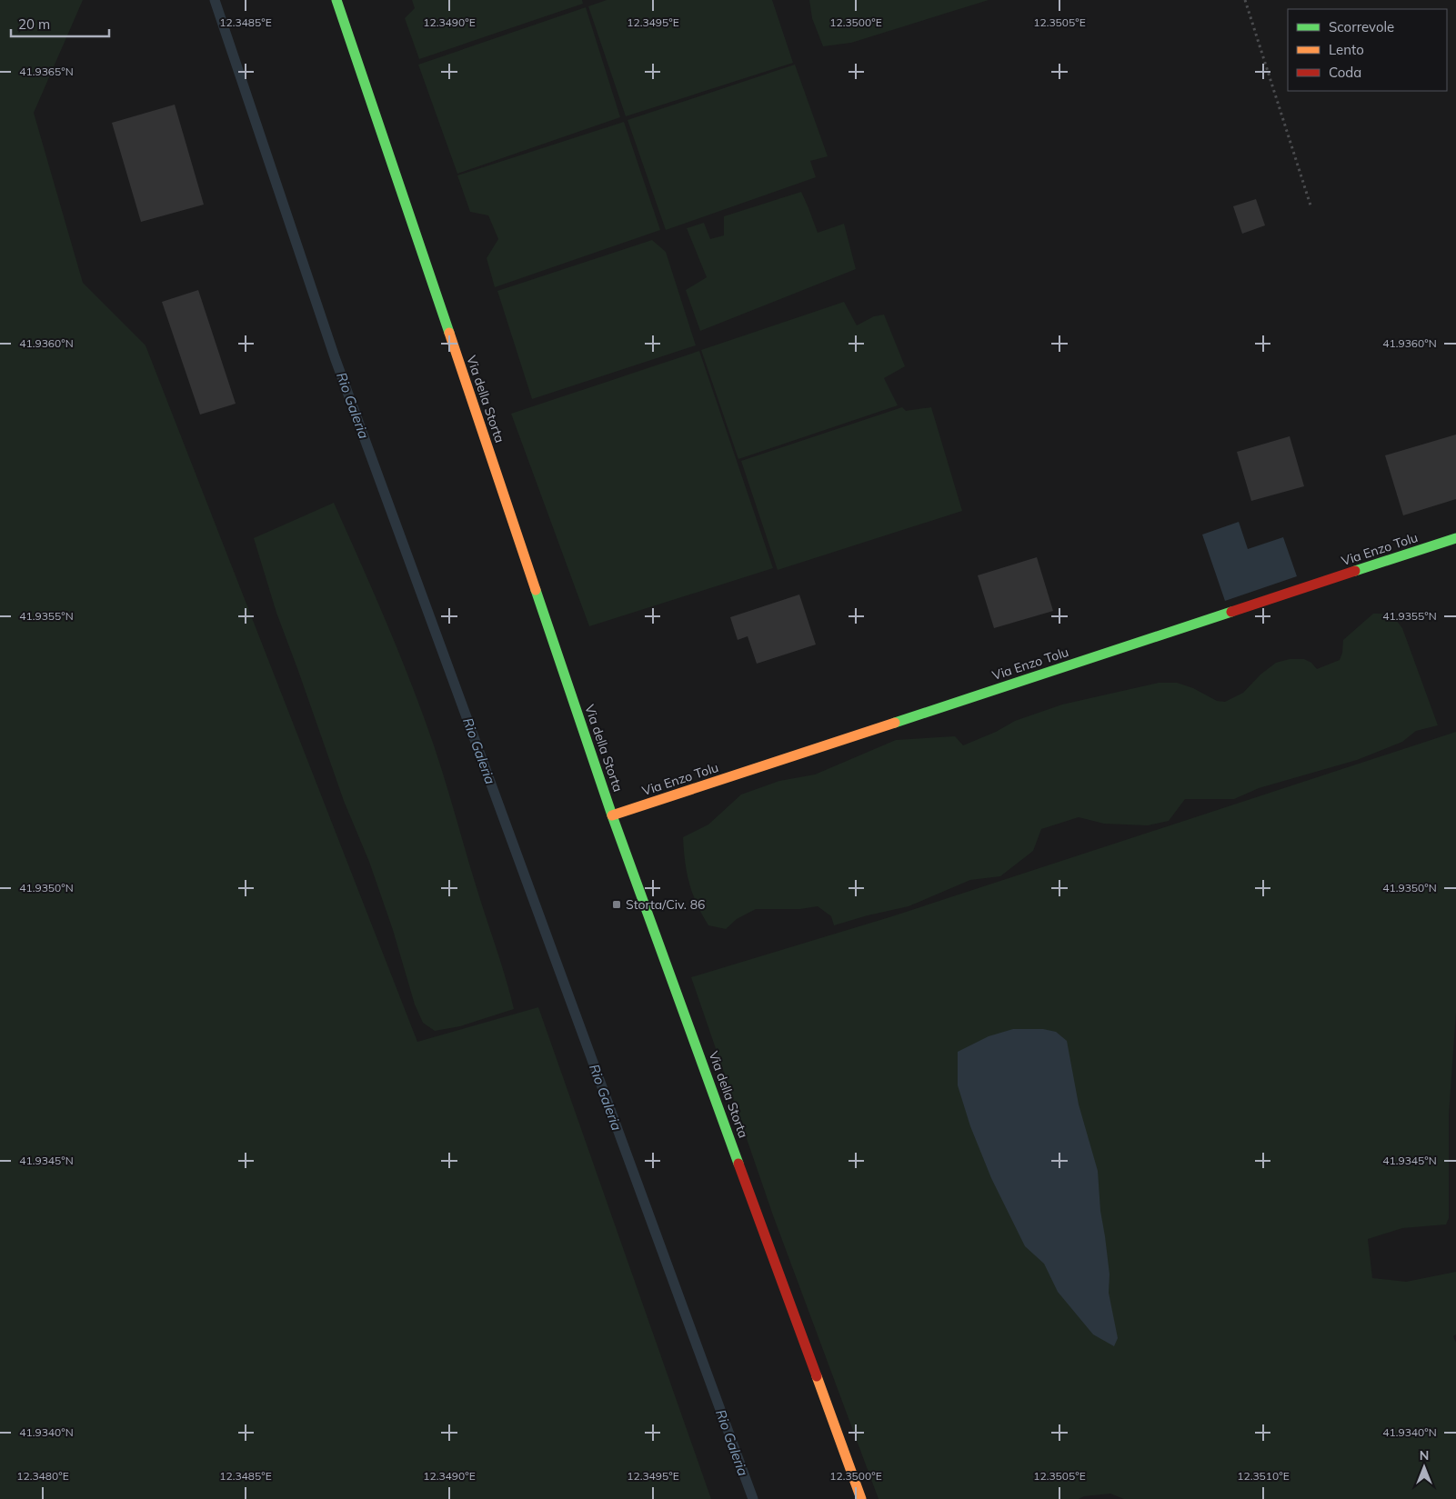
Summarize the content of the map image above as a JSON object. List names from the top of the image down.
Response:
{
  "streets": {
    "main road": ["Via della Storta", "Via Enzo Tolu"]
  },
  "crossings": [
    ["Via della Storta", "Via Enzo Tolu"]
  ],
  "water": ["Rio Galeria"],
  "places": {
    "transit": ["Storta/Civ. 86"]
  },
  "legend": ["Scorrevole", "Lento", "Coda"],
  "scale_bar": "20 m",
  "north": "top",
  "coordinates": [
    "12.3485°E",
    "12.3490°E",
    "12.3495°E",
    "12.3500°E",
    "12.3505°E",
    "41.9365°N",
    "41.9360°N",
    "41.9355°N",
    "41.9350°N",
    "41.9345°N",
    "41.9340°N",
    "12.3480°E",
    "12.3510°E"
  ]
}
